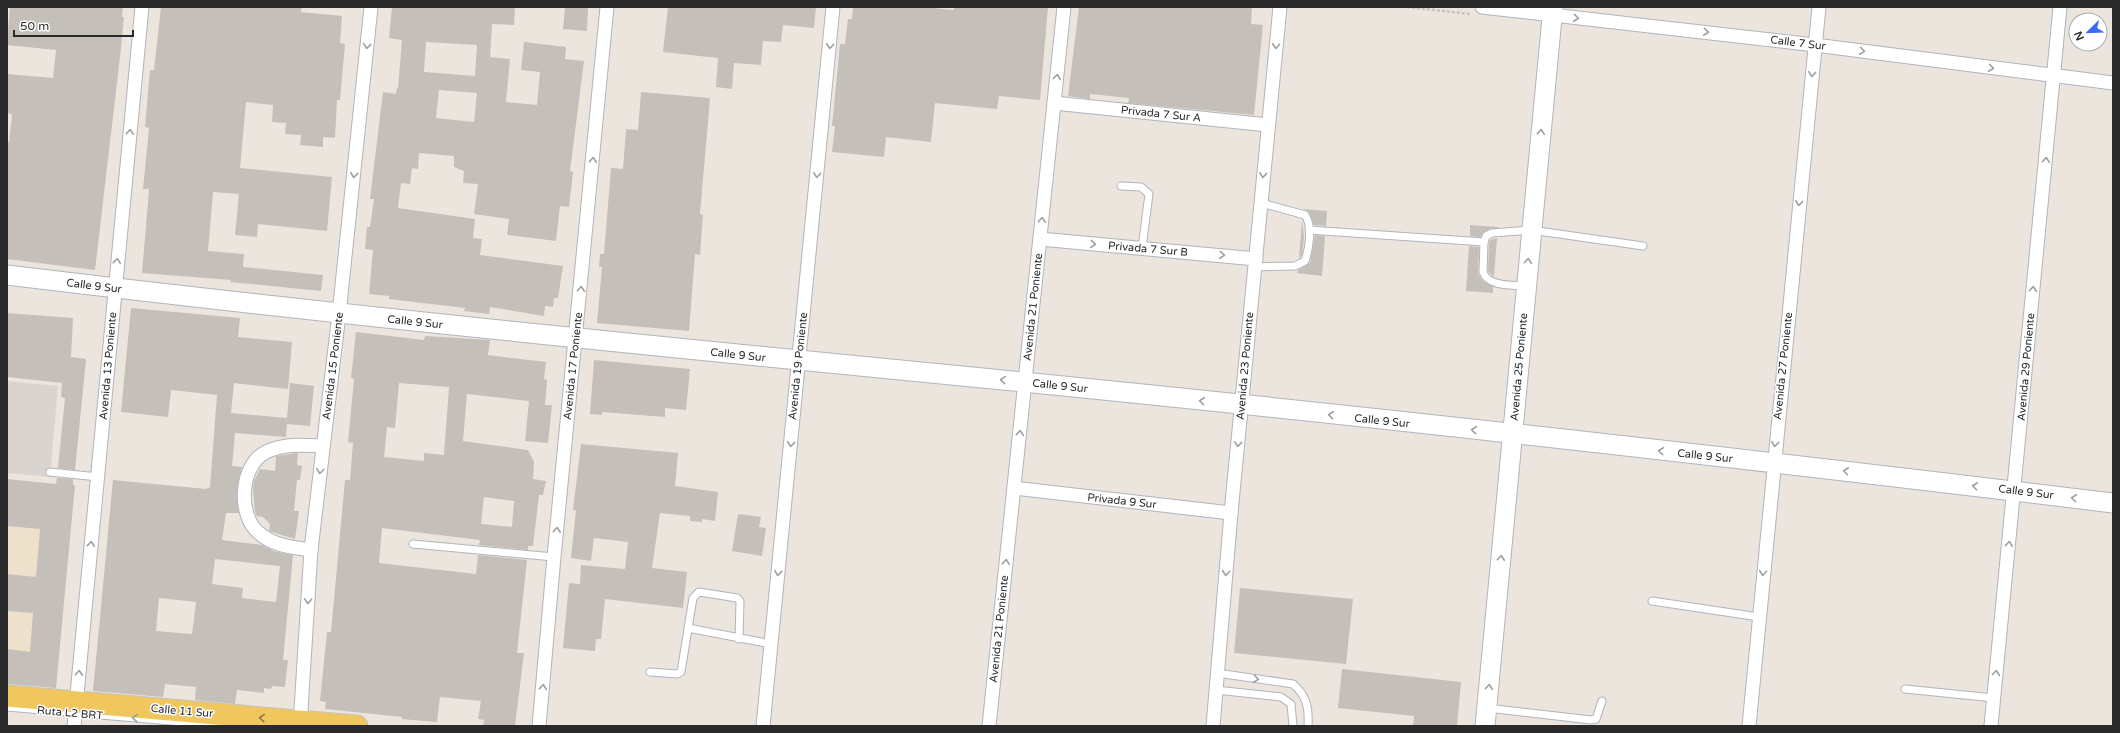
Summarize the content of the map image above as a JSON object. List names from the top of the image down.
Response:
{
  "streets": {
    "main road": ["Calle 11 Sur"],
    "street": [
      "Calle 7 Sur",
      "Privada 7 Sur A",
      "Privada 7 Sur B",
      "Calle 9 Sur",
      "Avenida 21 Poniente",
      "Avenida 13 Poniente",
      "Avenida 15 Poniente",
      "Avenida 17 Poniente",
      "Avenida 19 Poniente",
      "Avenida 23 Poniente",
      "Avenida 27 Poniente",
      "Avenida 25 Poniente",
      "Avenida 29 Poniente",
      "Privada 9 Sur"
    ],
    "lane": ["Ruta L2 BRT"]
  },
  "crossings": [
    ["Calle 7 Sur", "Avenida 27 Poniente"],
    ["Calle 7 Sur", "Avenida 25 Poniente"],
    ["Calle 7 Sur", "Avenida 29 Poniente"],
    ["Privada 7 Sur A", "Avenida 21 Poniente"],
    ["Privada 7 Sur A", "Avenida 23 Poniente"],
    ["Privada 7 Sur B", "Avenida 21 Poniente"],
    ["Privada 7 Sur B", "Avenida 23 Poniente"],
    ["Calle 9 Sur", "Avenida 21 Poniente"],
    ["Calle 9 Sur", "Avenida 13 Poniente"],
    ["Calle 9 Sur", "Avenida 15 Poniente"],
    ["Calle 9 Sur", "Avenida 17 Poniente"],
    ["Calle 9 Sur", "Avenida 19 Poniente"],
    ["Calle 9 Sur", "Avenida 23 Poniente"],
    ["Calle 9 Sur", "Avenida 27 Poniente"],
    ["Calle 9 Sur", "Avenida 25 Poniente"],
    ["Calle 9 Sur", "Avenida 29 Poniente"],
    ["Avenida 21 Poniente", "Privada 9 Sur"],
    ["Avenida 13 Poniente", "Calle 11 Sur"],
    ["Avenida 13 Poniente", "Ruta L2 BRT"],
    ["Avenida 15 Poniente", "Calle 11 Sur"],
    ["Avenida 23 Poniente", "Privada 9 Sur"],
    ["Calle 11 Sur", "Ruta L2 BRT"]
  ],
  "one_way": [
    "Calle 7 Sur",
    "Privada 7 Sur B",
    "Calle 9 Sur",
    "Avenida 21 Poniente",
    "Avenida 13 Poniente",
    "Avenida 15 Poniente",
    "Avenida 17 Poniente",
    "Avenida 19 Poniente",
    "Avenida 23 Poniente",
    "Avenida 27 Poniente",
    "Avenida 25 Poniente",
    "Avenida 29 Poniente",
    "Calle 11 Sur",
    "Ruta L2 BRT"
  ],
  "scale_bar": "50 m",
  "north": "bottom left"
}
